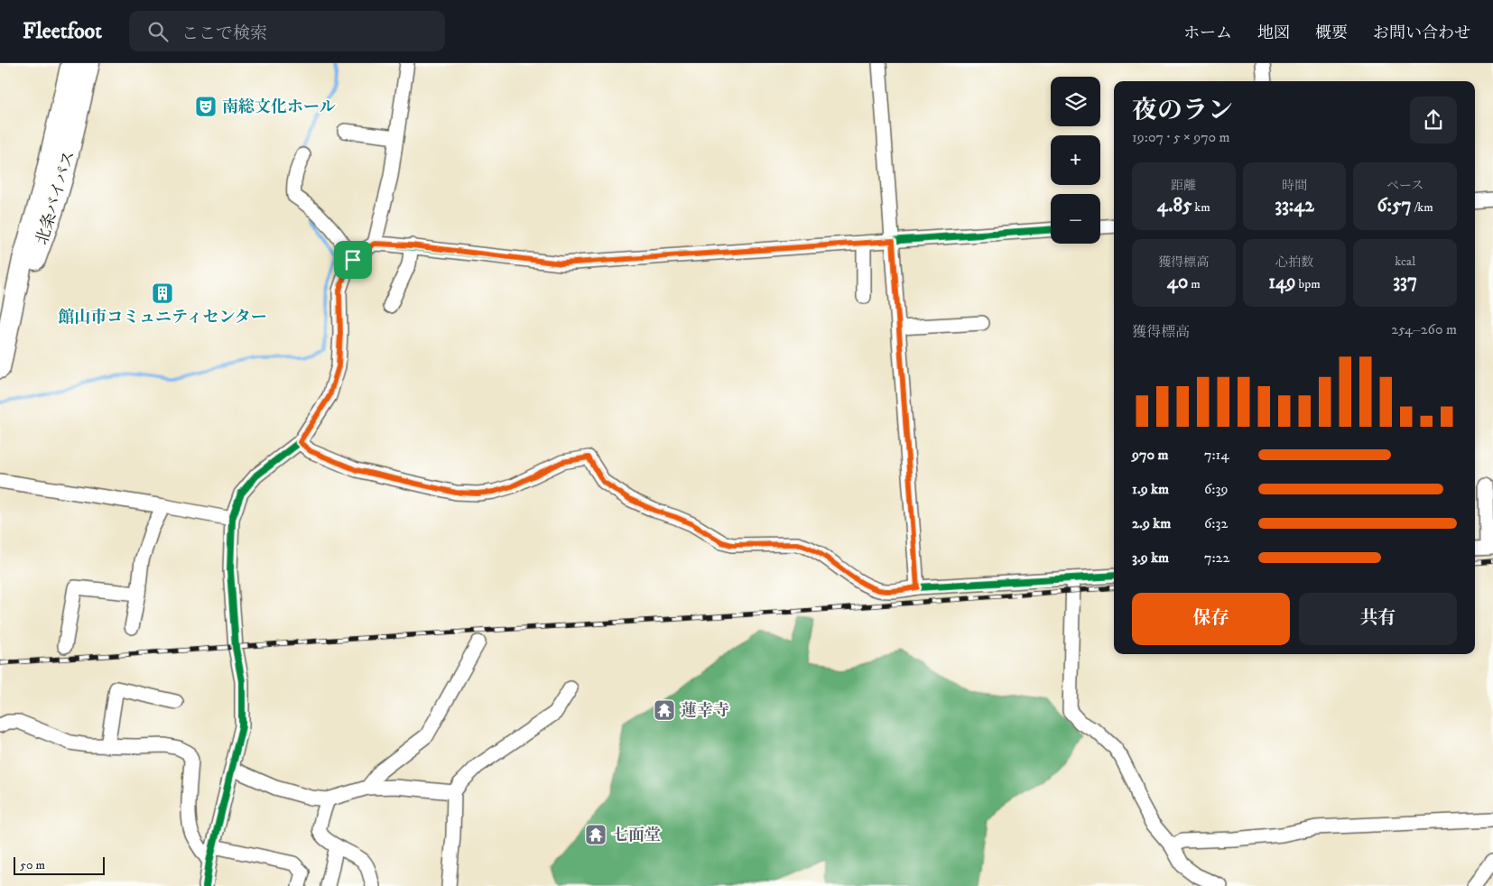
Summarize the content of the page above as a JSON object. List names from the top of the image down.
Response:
{
  "streets": {
    "highway": ["北条バイパス"]
  },
  "places": {
    "theatre": ["南総文化ホール"],
    "building": ["館山市コミュニティセンター"],
    "temple": ["蓮幸寺", "七面堂"]
  },
  "scale_bar": "50 m",
  "page": {
    "header": "Fleetfoot",
    "search": "ここで検索",
    "nav": [
      "ホーム",
      "地図",
      "概要",
      "お問い合わせ"
    ],
    "map_buttons": ["+", "−"],
    "heading": ["夜のラン", "19:07 · 5 × 970 m"],
    "stats": [
      ["距離", "4.85 km"],
      ["時間", "33:42"],
      ["ペース", "6:57 /km"],
      ["獲得標高", "40 m"],
      ["心拍数", "149 bpm"],
      ["kcal", "337"]
    ],
    "chart": ["獲得標高", "254–260 m"],
    "list": [
      {
        "name": "970 m",
        "note": "7:14"
      },
      {
        "name": "1.9 km",
        "note": "6:39"
      },
      {
        "name": "2.9 km",
        "note": "6:32"
      },
      {
        "name": "3.9 km",
        "note": "7:22"
      }
    ],
    "buttons": ["保存", "共有"],
    "scale": "50 m"
  }
}
